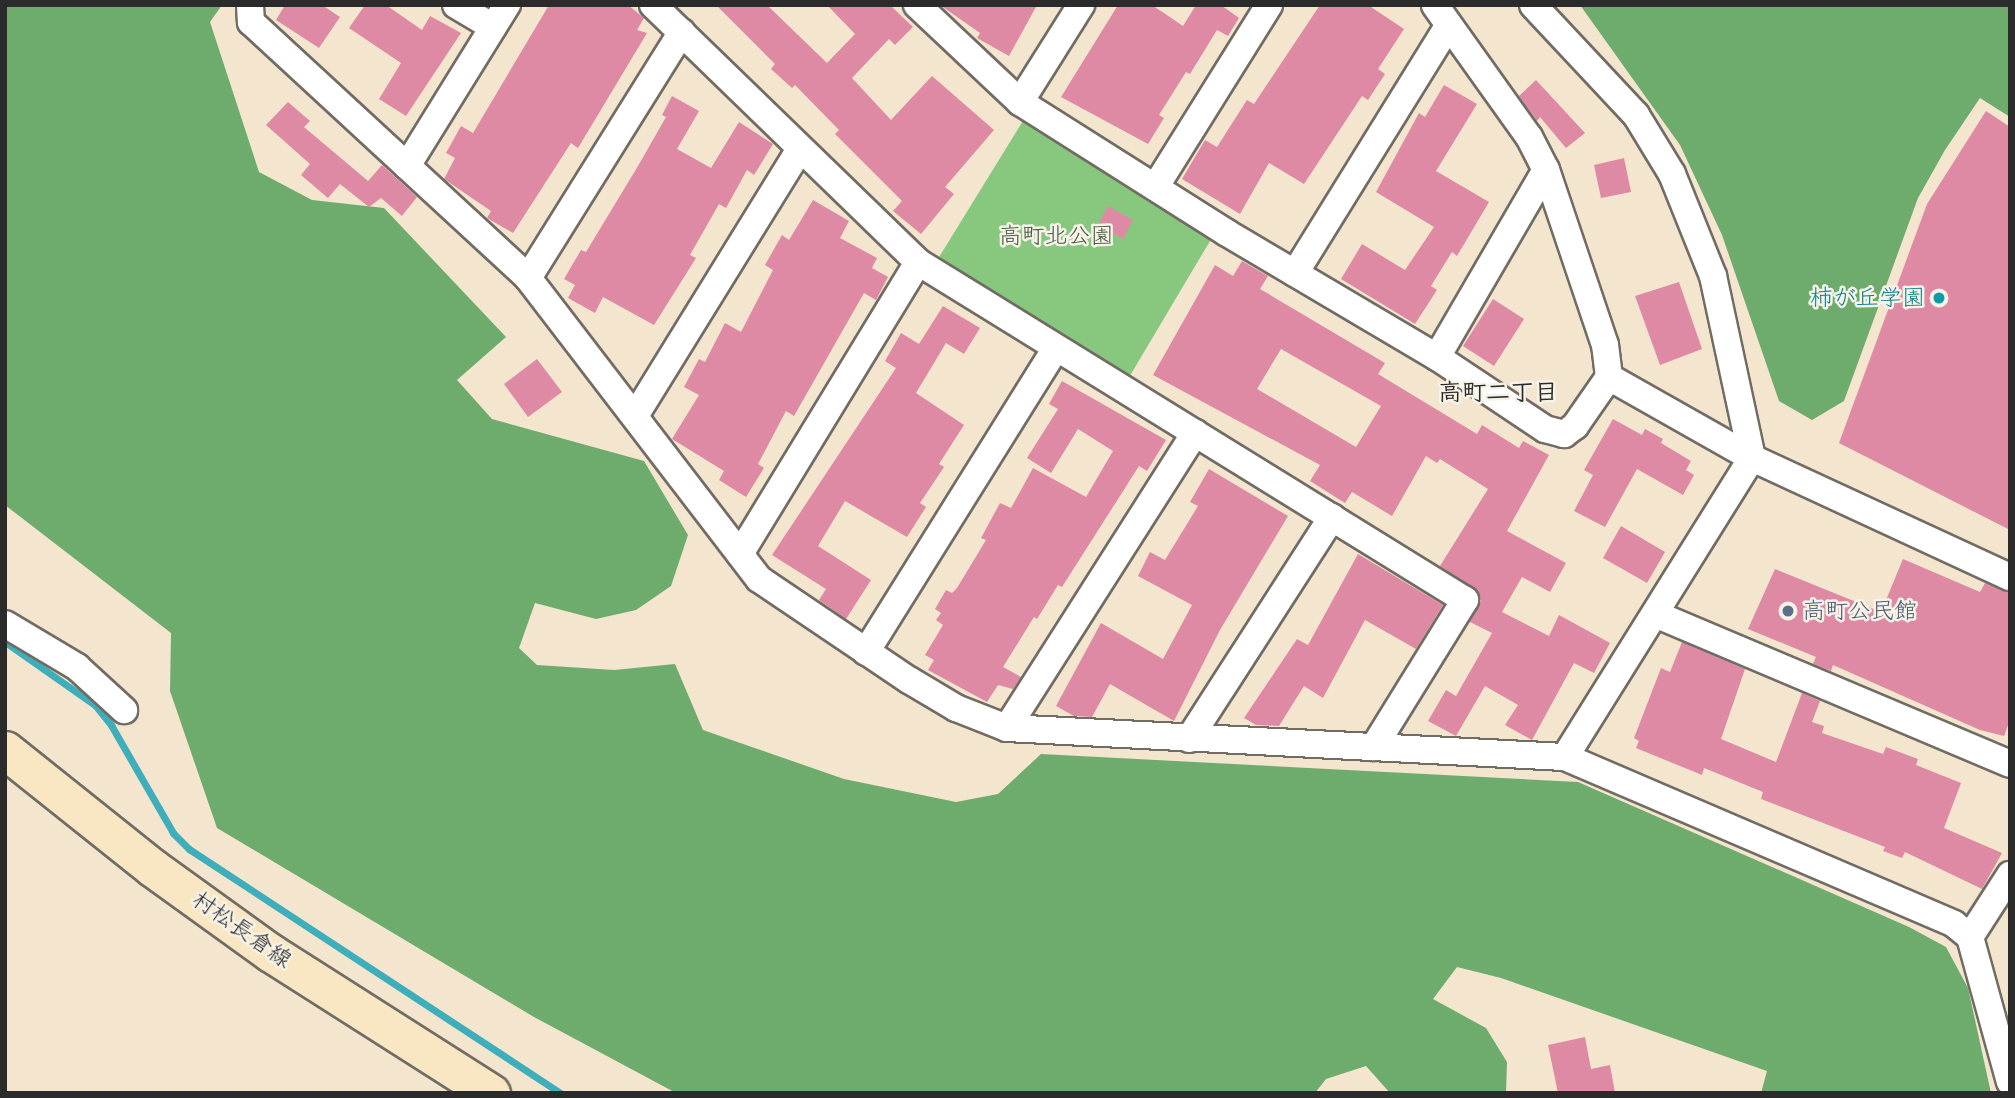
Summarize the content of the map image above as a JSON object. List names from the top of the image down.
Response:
{
  "streets": {
    "main road": ["村松長倉線"]
  },
  "districts": ["高町二丁目"],
  "parks": ["高町北公園"],
  "places": ["柿が丘学園", "高町公民館"]
}
